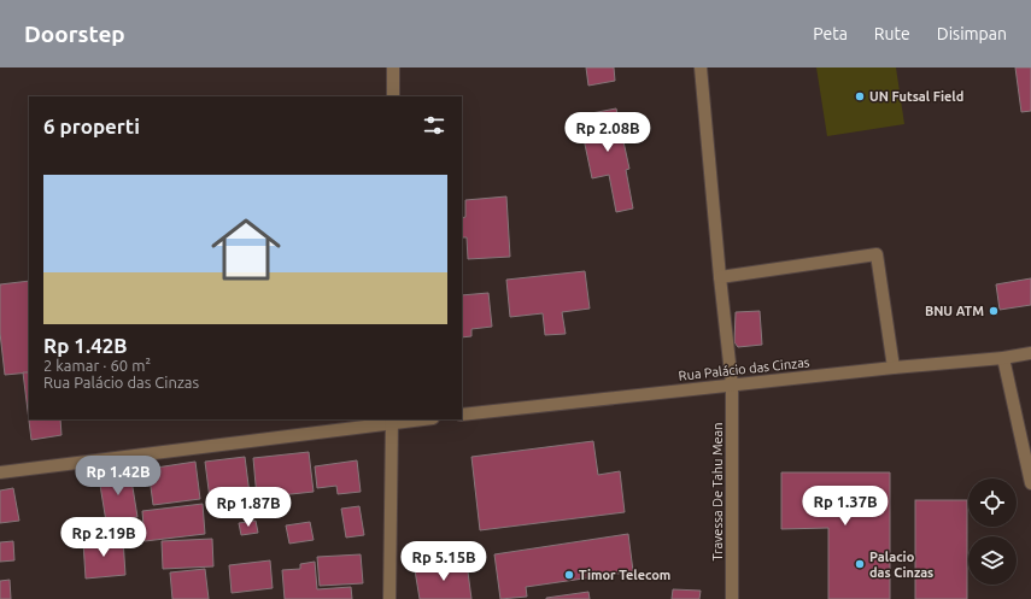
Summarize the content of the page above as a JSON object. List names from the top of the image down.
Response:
{
  "streets": {
    "street": ["Rua Palácio das Cinzas", "Travessa De Tahu Mean"]
  },
  "crossings": [
    ["Rua Palácio das Cinzas", "Travessa De Tahu Mean"]
  ],
  "places": [
    "UN Futsal Field",
    "BNU ATM",
    "Palacio das Cinzas",
    "Timor Telecom"
  ],
  "page": {
    "header": "Doorstep",
    "nav": ["Peta", "Rute", "Disimpan"],
    "heading": "6 properti",
    "price": [
      "Rp 2.08B",
      "Rp 1.42B",
      "Rp 1.37B",
      "Rp 1.87B",
      "Rp 2.19B",
      "Rp 5.15B"
    ],
    "list": [
      {
        "name": "Rp 1.42B",
        "note": "2 kamar · 60 m² · Rua Palácio das Cinzas"
      }
    ]
  }
}
